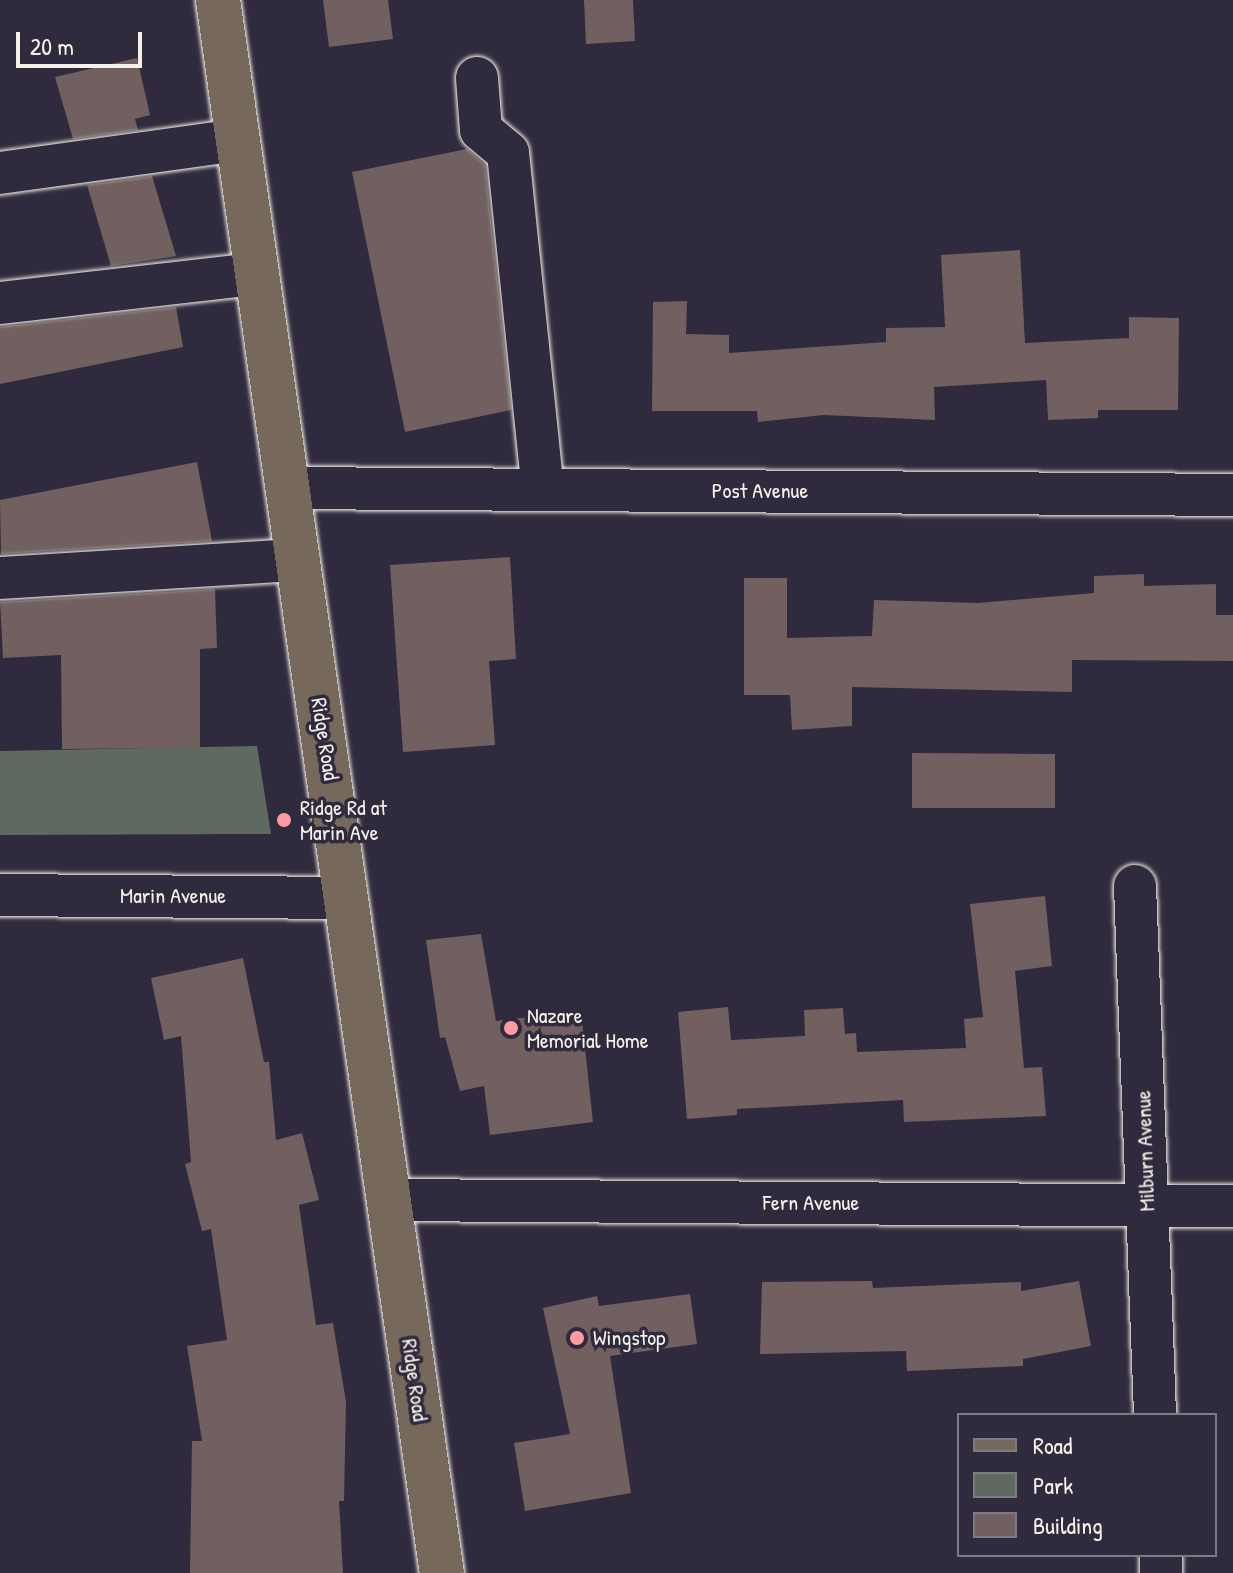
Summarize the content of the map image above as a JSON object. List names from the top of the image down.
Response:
{
  "streets": {
    "main road": ["Ridge Road"],
    "street": [
      "Post Avenue",
      "Marin Avenue",
      "Milburn Avenue",
      "Fern Avenue"
    ]
  },
  "crossings": [
    ["Post Avenue", "Ridge Road"],
    ["Ridge Road", "Marin Avenue"],
    ["Ridge Road", "Fern Avenue"],
    ["Milburn Avenue", "Fern Avenue"]
  ],
  "places": ["Ridge Rd at Marin Ave", "Nazare Memorial Home", "Wingstop"],
  "legend": ["Road", "Park", "Building"],
  "scale_bar": "20 m"
}
